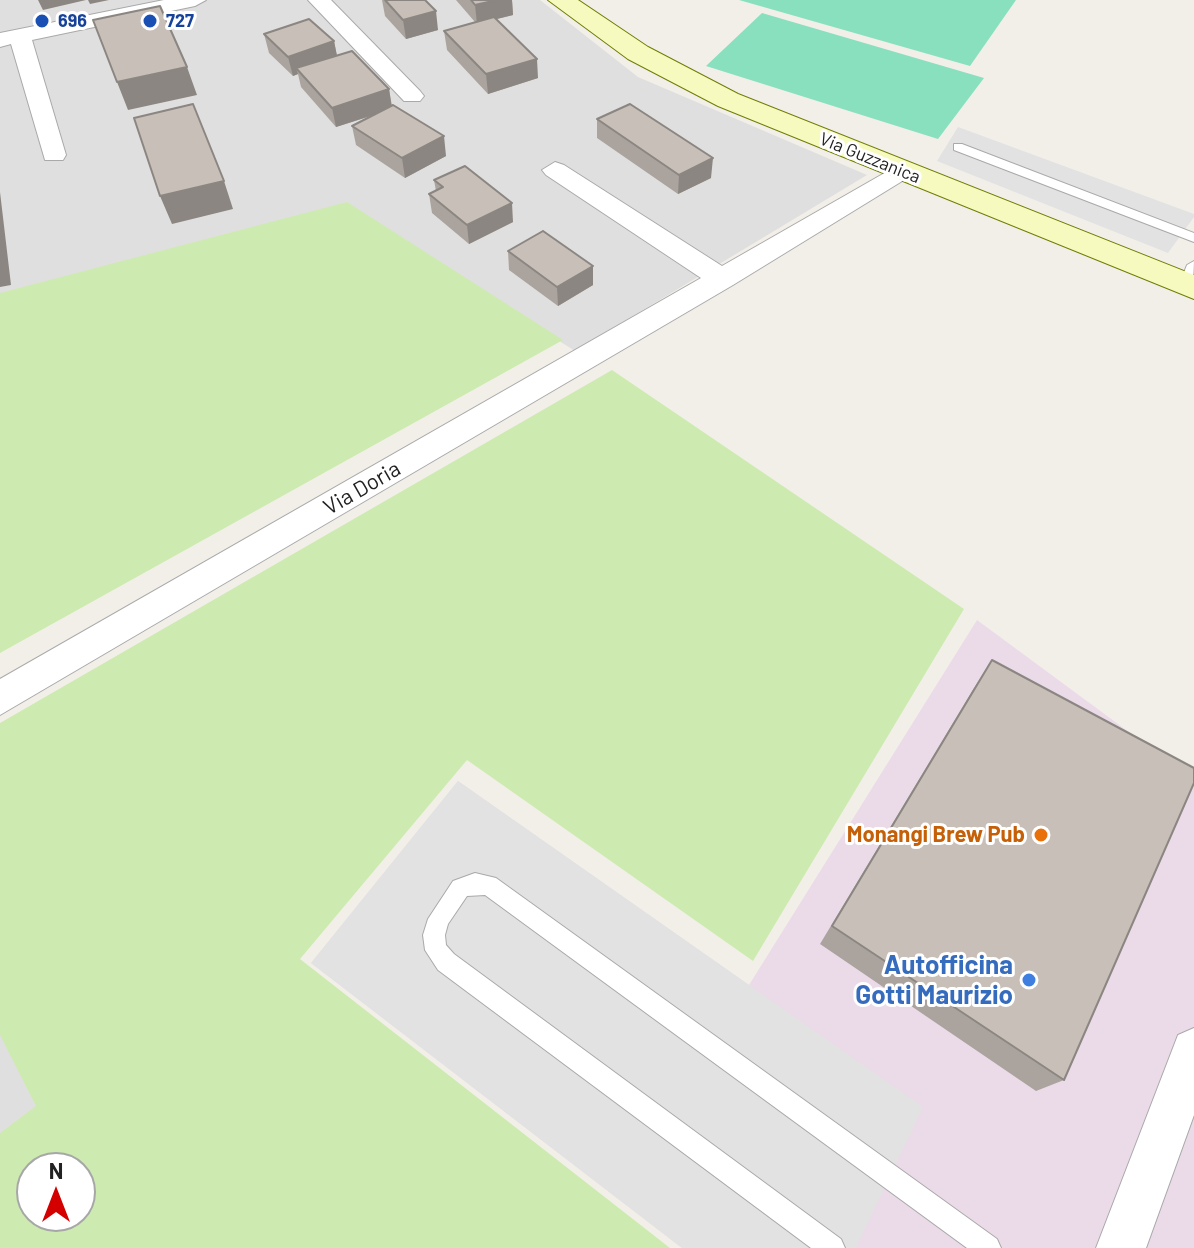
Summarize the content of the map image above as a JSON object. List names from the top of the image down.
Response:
{
  "streets": {
    "street": ["Via Guzzanica", "Via Doria"]
  },
  "crossings": [
    ["Via Guzzanica", "Via Doria"]
  ],
  "places": [
    "696",
    "727",
    "Monangi Brew Pub",
    "Autofficina Gotti Maurizio"
  ],
  "north": "top"
}
